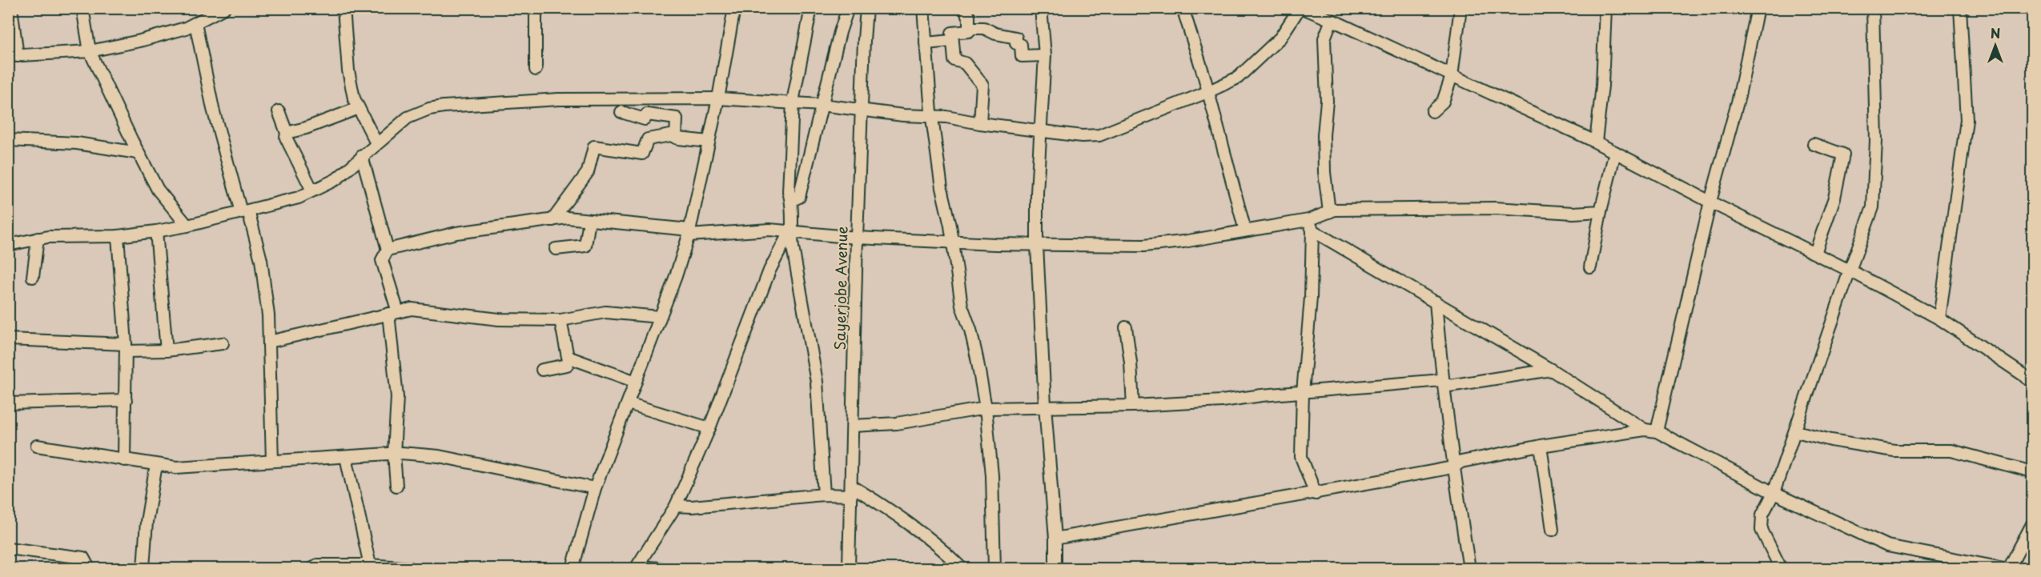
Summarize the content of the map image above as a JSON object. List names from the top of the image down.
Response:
{
  "streets": {
    "street": ["Sayerjobe Avenue"]
  },
  "north": "top"
}
